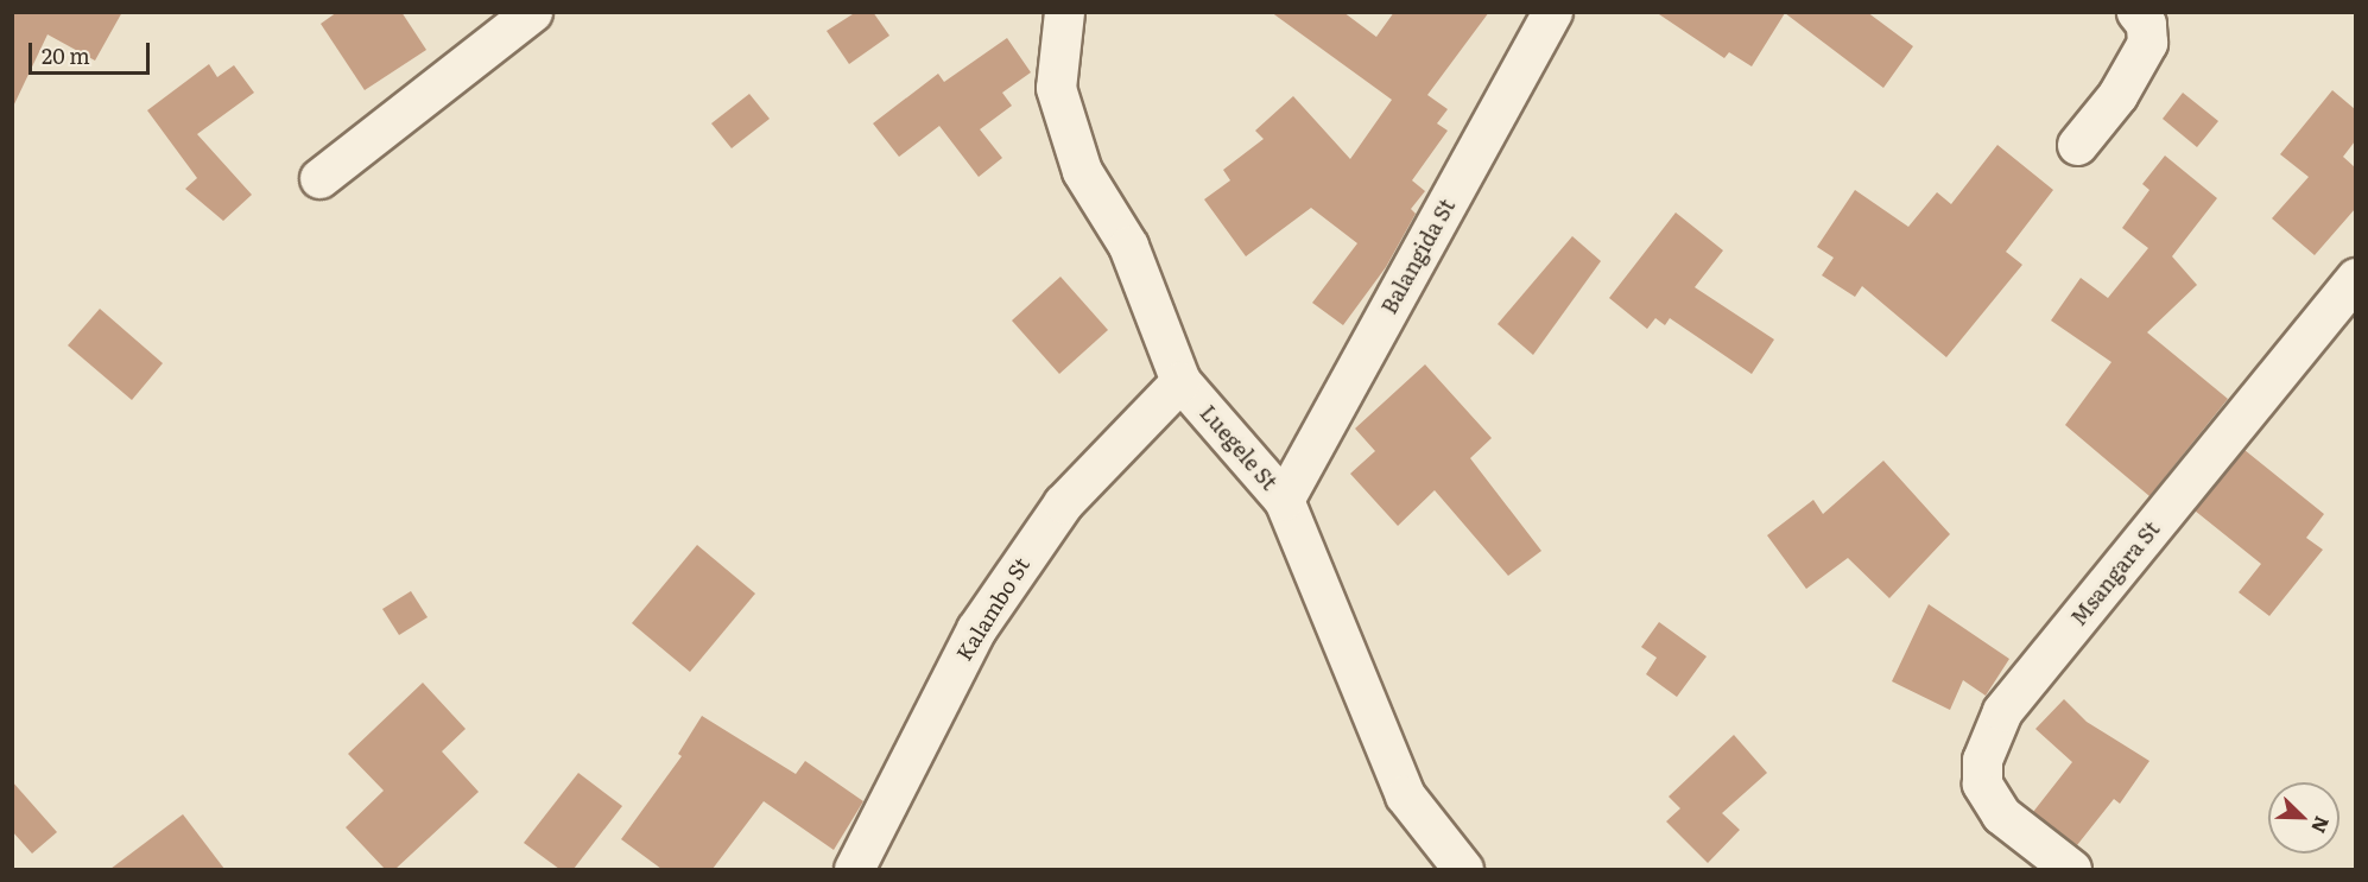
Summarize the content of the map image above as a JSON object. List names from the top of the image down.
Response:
{
  "streets": {
    "street": [
      "Balangida St",
      "Luegele St",
      "Msangara St",
      "Kalambo St"
    ]
  },
  "crossings": [
    ["Balangida St", "Luegele St"],
    ["Luegele St", "Kalambo St"]
  ],
  "scale_bar": "20 m",
  "north": "bottom right"
}
